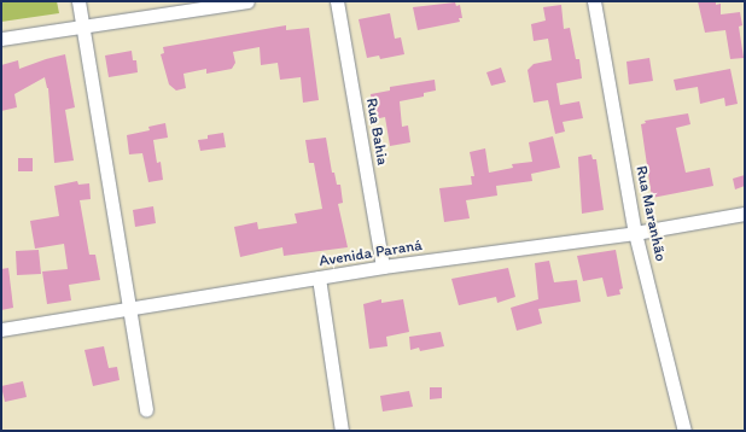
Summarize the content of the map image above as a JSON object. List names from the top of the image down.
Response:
{
  "streets": {
    "street": ["Rua Bahia", "Rua Maranhão", "Avenida Paraná"]
  },
  "crossings": [
    ["Rua Bahia", "Avenida Paraná"],
    ["Rua Maranhão", "Avenida Paraná"]
  ]
}
